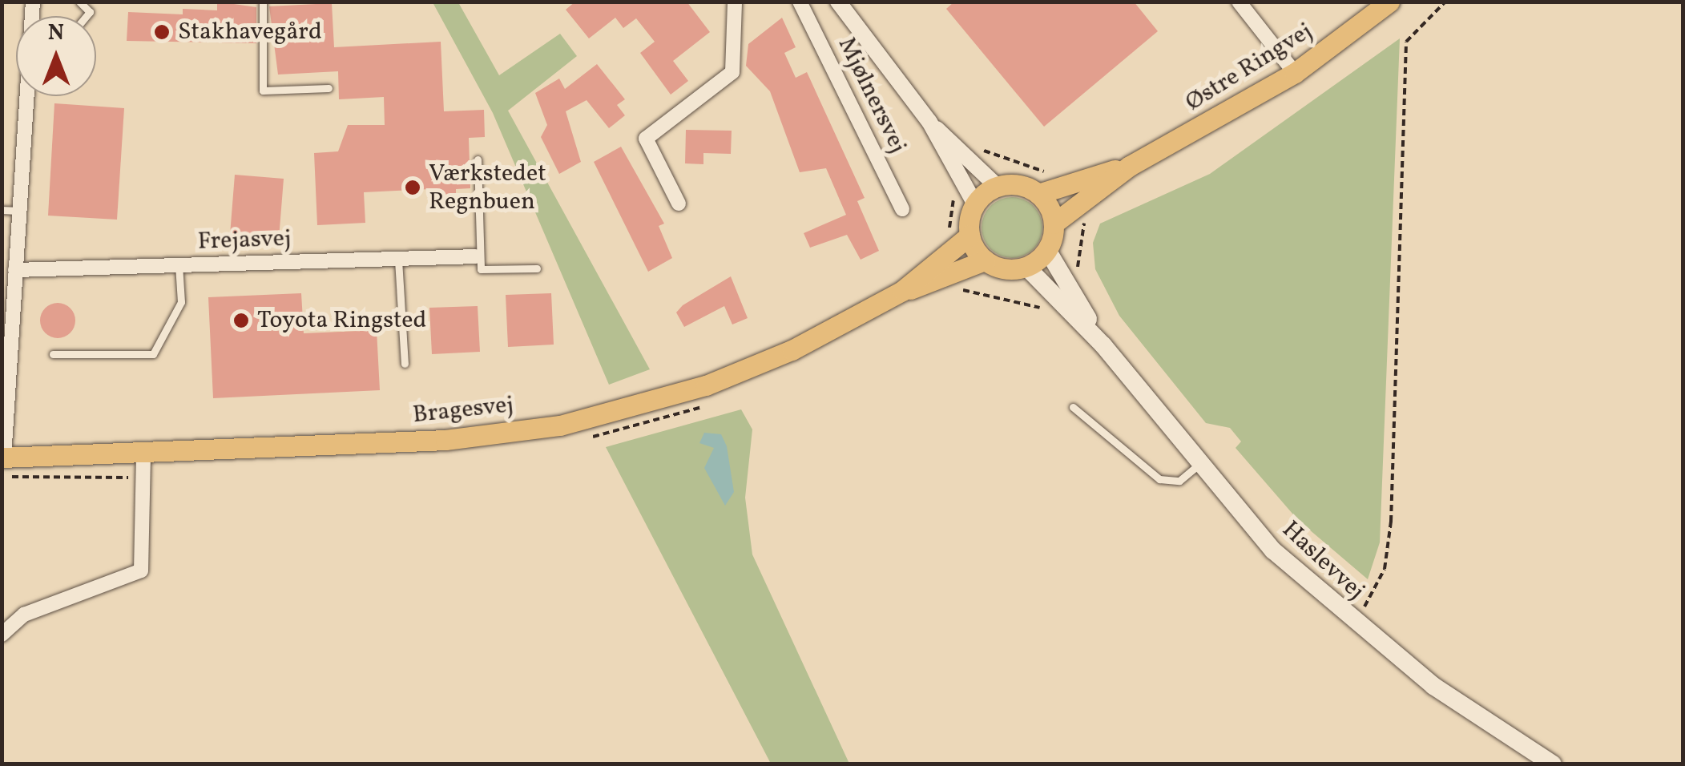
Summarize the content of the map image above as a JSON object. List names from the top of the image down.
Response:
{
  "streets": {
    "main road": ["Østre Ringvej", "Bragesvej", "Haslevvej"],
    "street": ["Mjølnersvej", "Frejasvej"]
  },
  "crossings": [
    ["Østre Ringvej", "Bragesvej"],
    ["Østre Ringvej", "Haslevvej"],
    ["Bragesvej", "Haslevvej"]
  ],
  "places": ["Stakhavegård", "Værkstedet Regnbuen", "Toyota Ringsted"],
  "north": "top"
}
